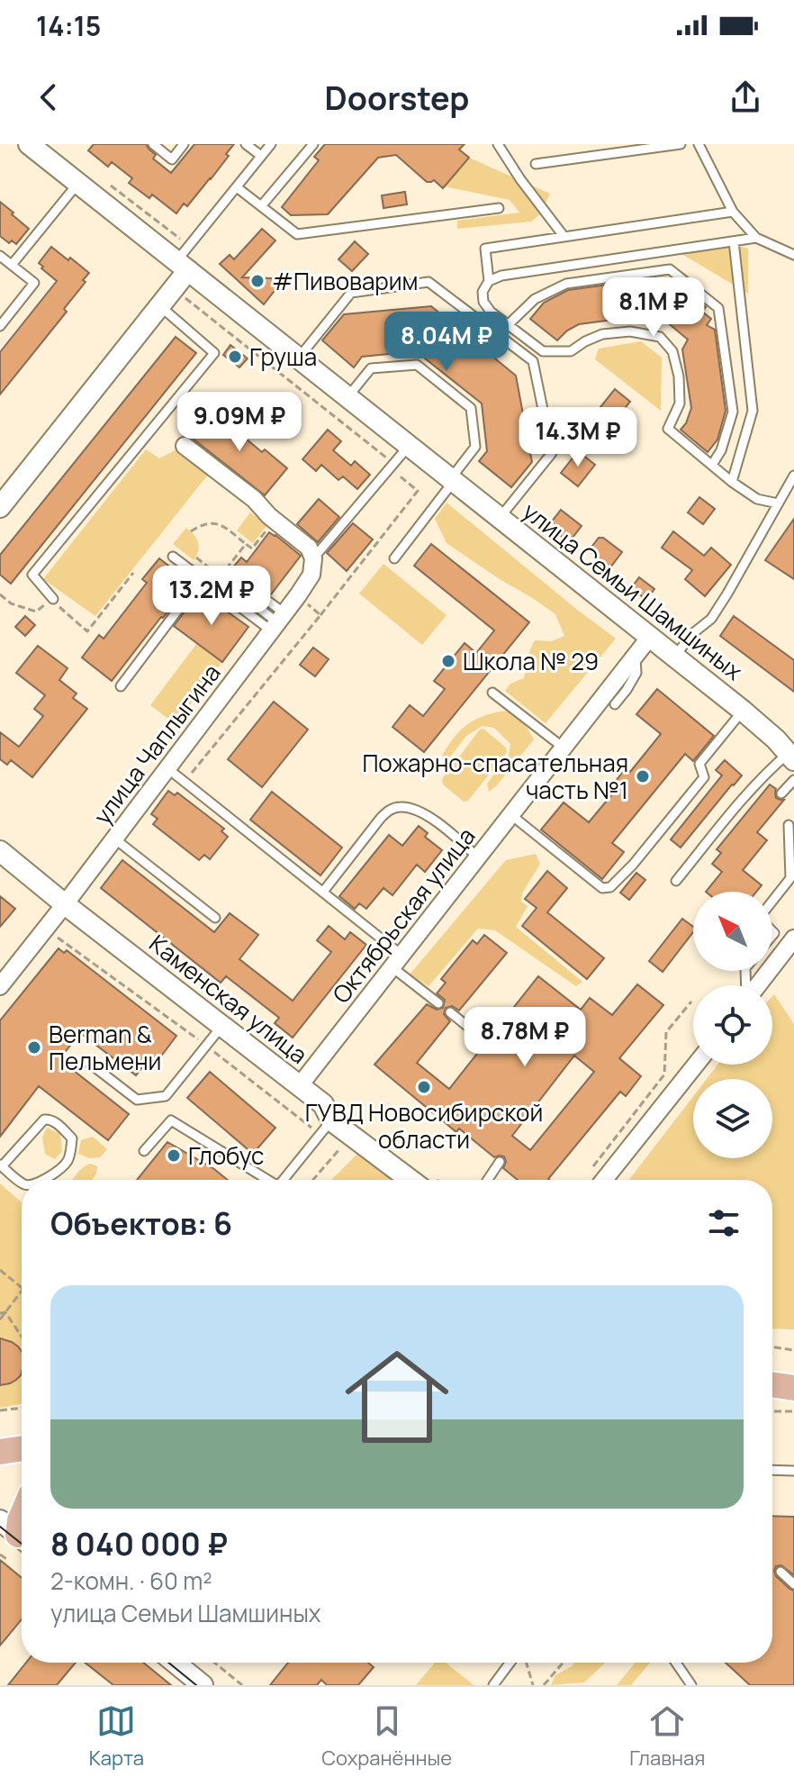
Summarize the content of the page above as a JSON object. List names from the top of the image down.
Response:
{
  "streets": {
    "street": [
      "улица Семьи Шамшиных",
      "улица Чаплыгина",
      "Октябрьская улица",
      "Каменская улица"
    ]
  },
  "crossings": [
    ["улица Семьи Шамшиных", "Октябрьская улица"],
    ["улица Чаплыгина", "Каменская улица"],
    ["Октябрьская улица", "Каменская улица"]
  ],
  "places": [
    "#Пивоварим",
    "Груша",
    "Школа № 29",
    "Пожарно-спасательная часть №1",
    "Berman & Пельмени",
    "ГУВД Новосибирской области",
    "Глобус"
  ],
  "north": "top left",
  "page": {
    "status": "14:15",
    "header": "Doorstep",
    "price": [
      "8.1M ₽",
      "8.04M ₽",
      "9.09M ₽",
      "14.3M ₽",
      "13.2M ₽",
      "8.78M ₽"
    ],
    "heading": "Объектов: 6",
    "list": [
      {
        "name": "8 040 000 ₽",
        "note": "2-комн. · 60 m² · улица Семьи Шамшиных"
      }
    ],
    "tabs": ["Карта", "Сохранённые", "Главная"]
  }
}
